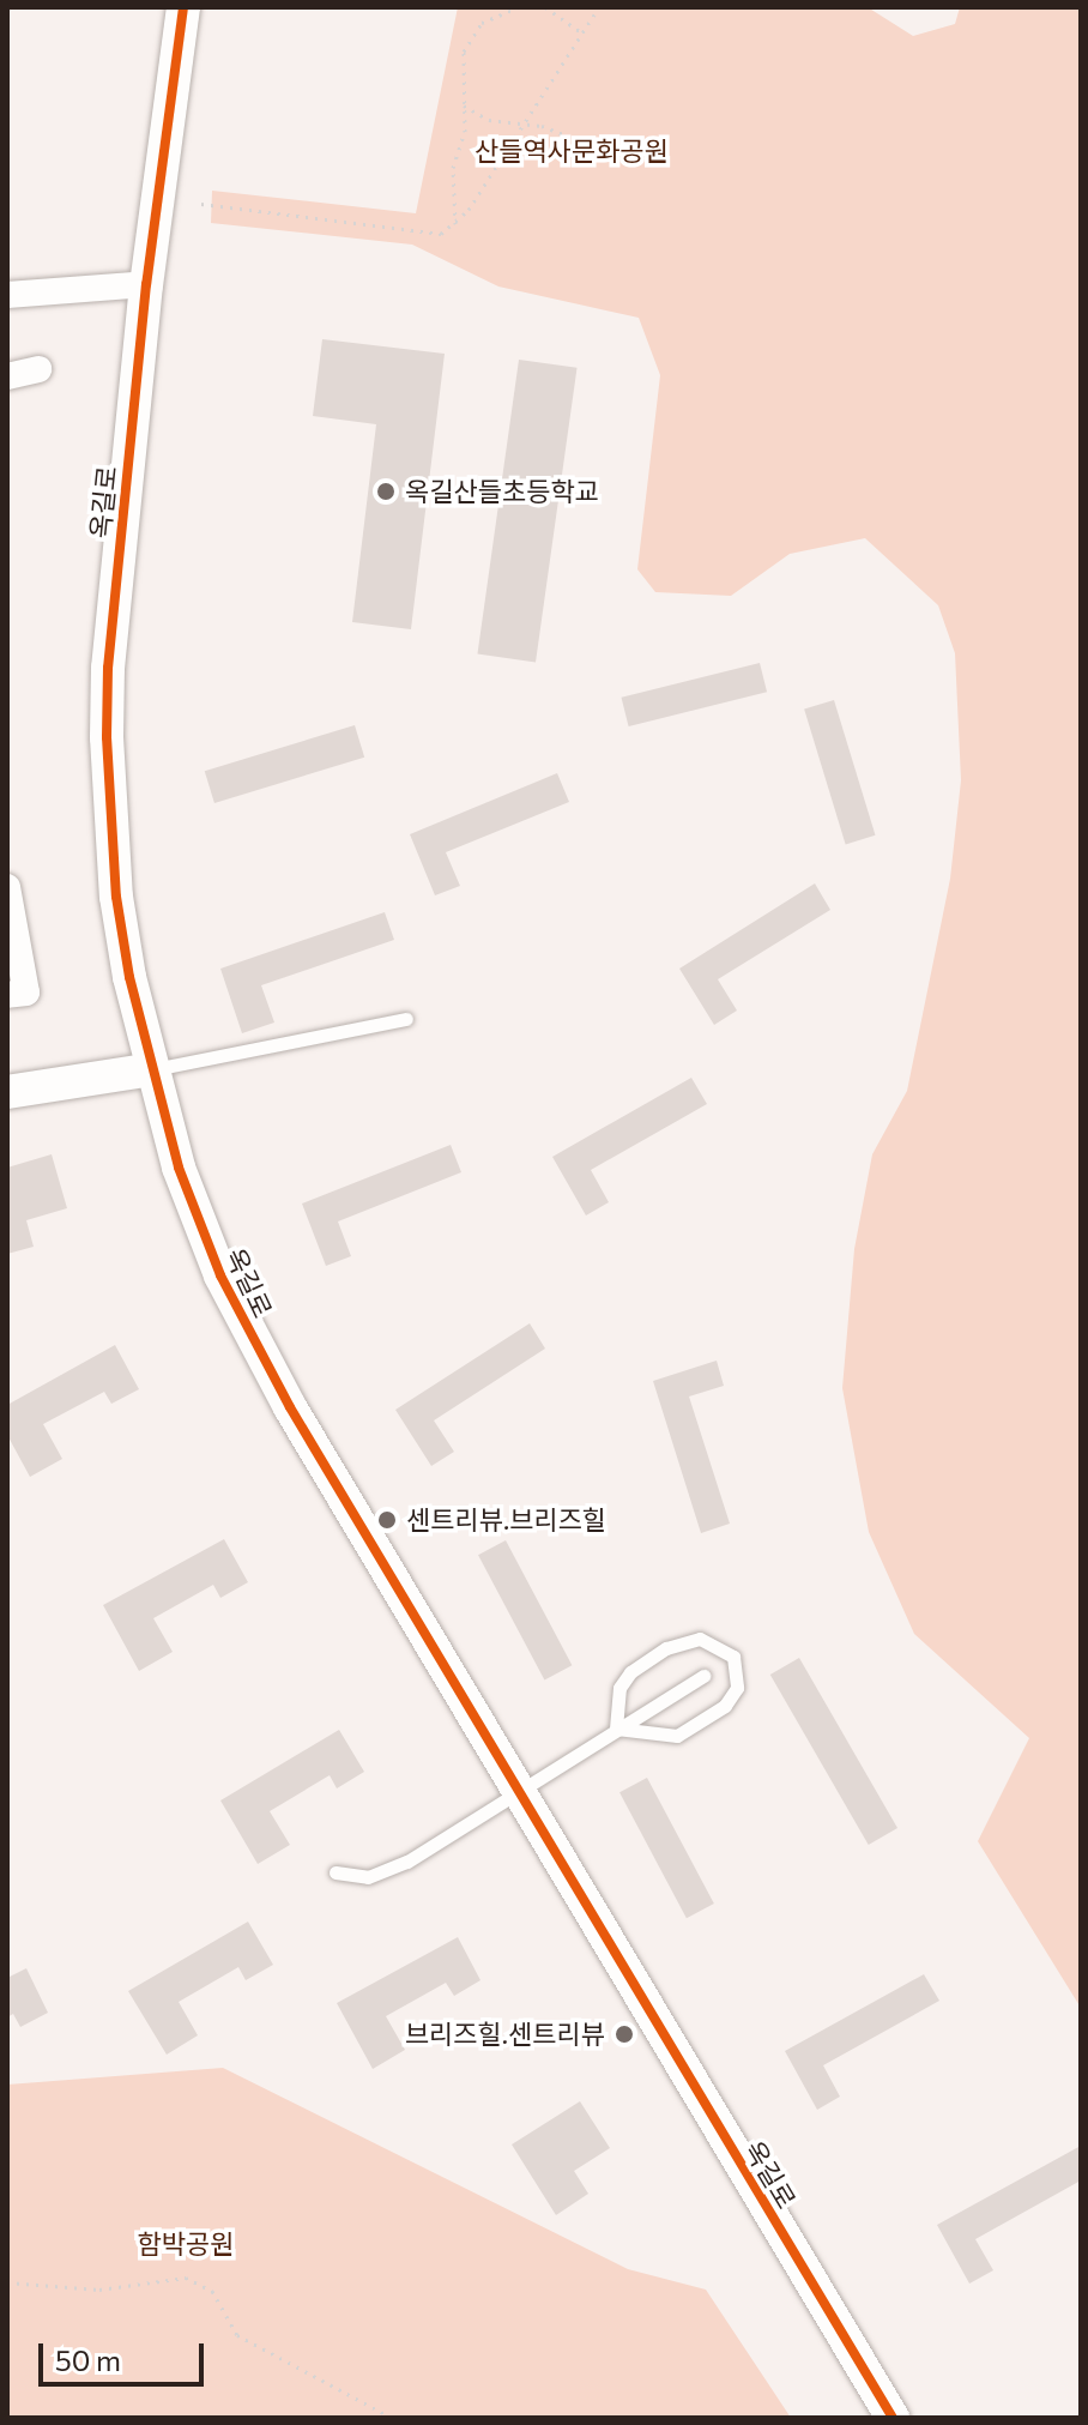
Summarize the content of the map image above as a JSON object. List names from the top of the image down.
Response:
{
  "streets": {
    "street": ["옥길로"]
  },
  "parks": ["산들역사문화공원", "함박공원"],
  "places": ["옥길산들초등학교", "센트리뷰.브리즈힐", "브리즈힐.센트리뷰"],
  "scale_bar": "50 m"
}
